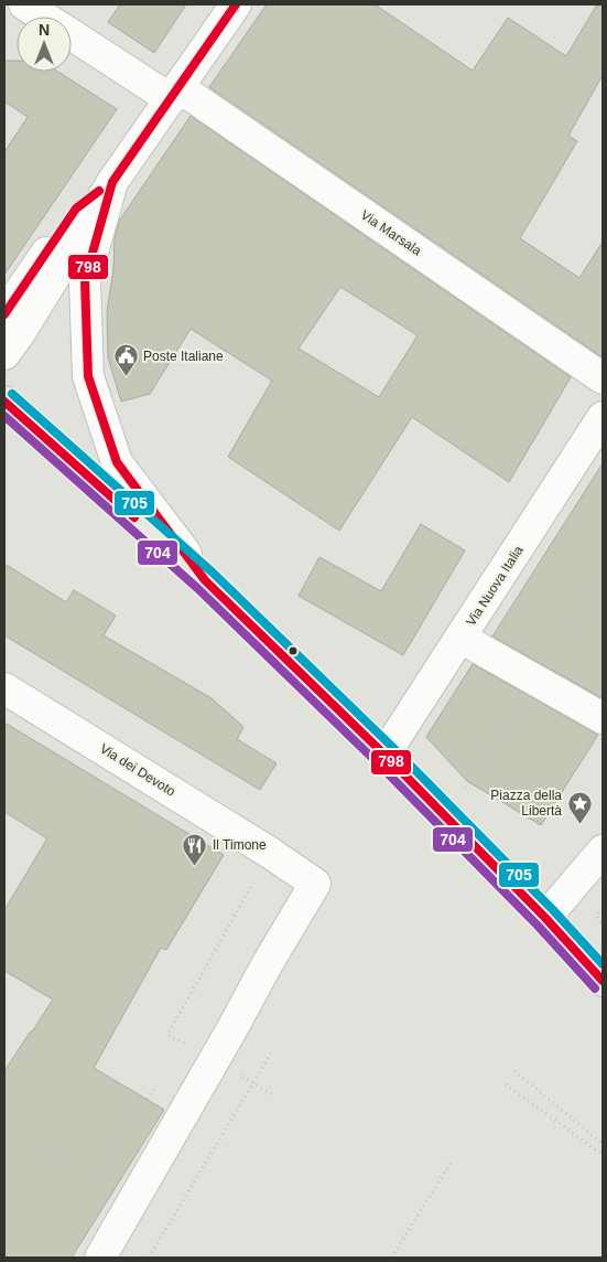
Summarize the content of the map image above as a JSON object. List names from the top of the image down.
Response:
{
  "streets": {
    "street": ["Via Marsala", "Via Nuova Italia", "Via dei Devoto"]
  },
  "places": {
    "public building": ["Poste Italiane"],
    "place": ["Piazza della Libertà"],
    "restaurant": ["Il Timone"]
  },
  "lines": ["transit line 798", "transit line 705", "transit line 704"],
  "north": "top"
}
